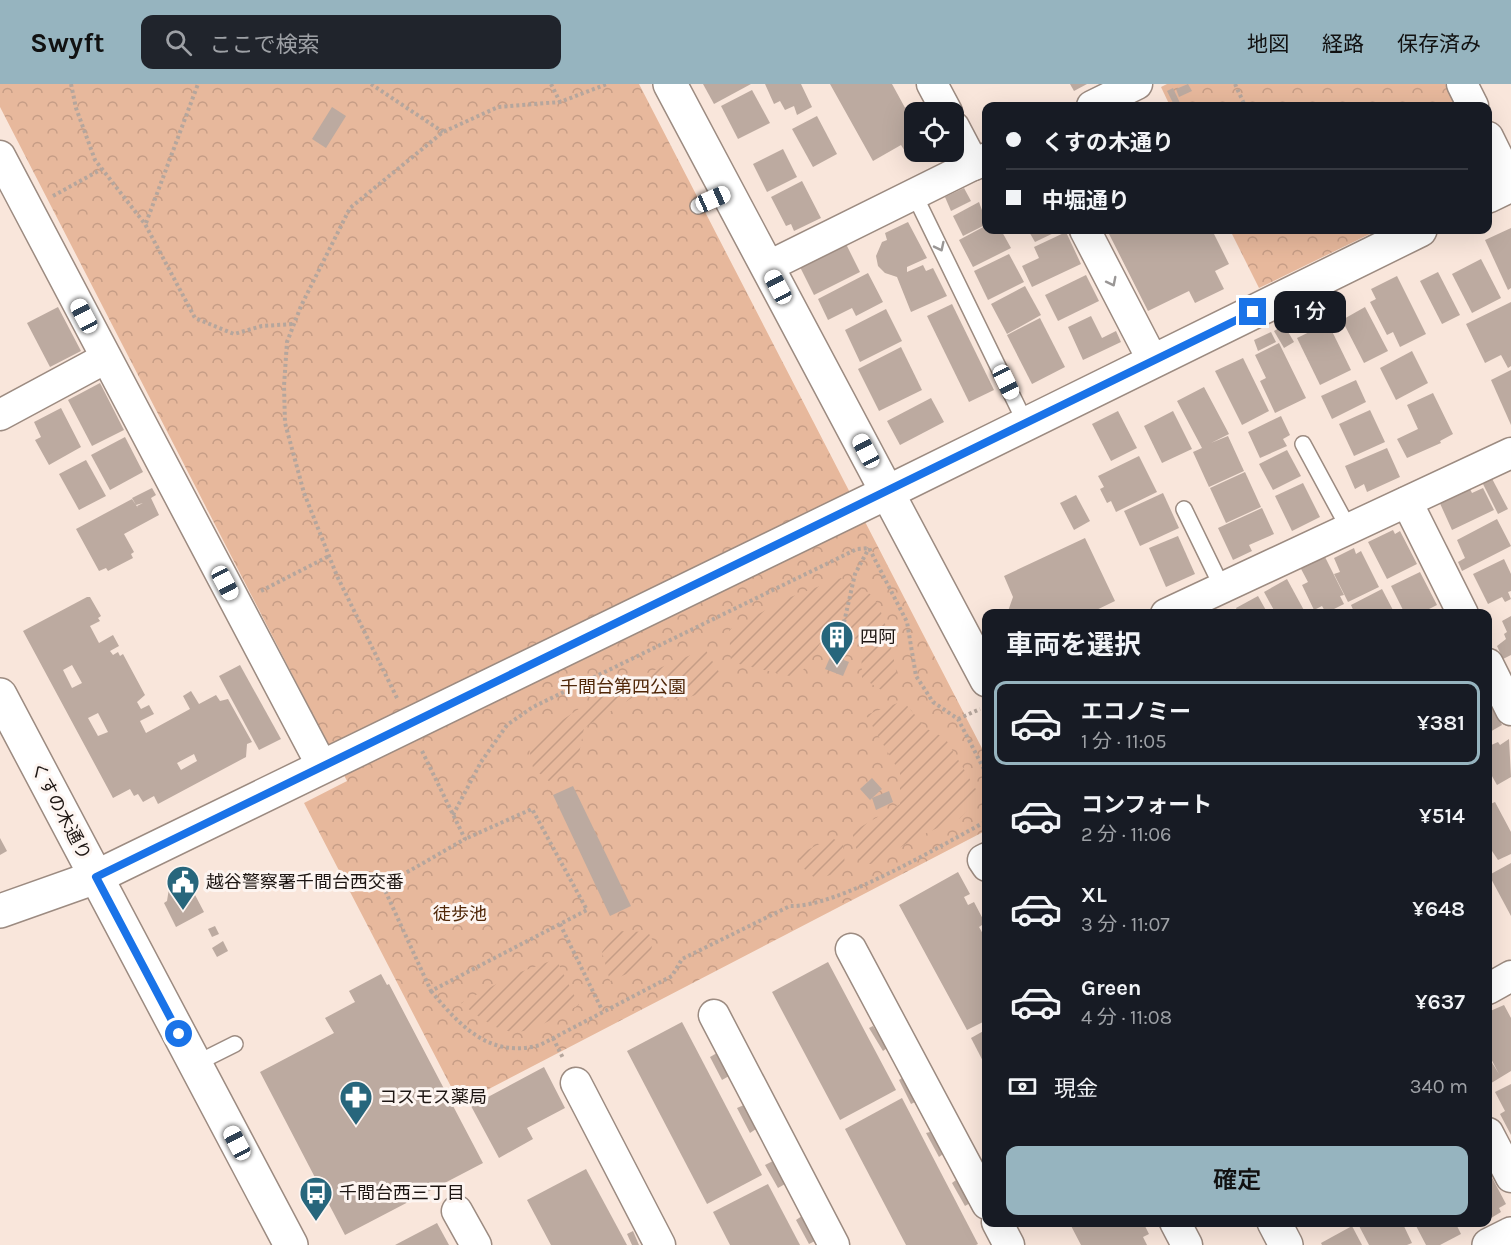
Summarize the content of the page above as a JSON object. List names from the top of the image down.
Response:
{
  "streets": {
    "street": ["くすの木通り"]
  },
  "parks": ["千間台第四公園", "徒歩池"],
  "places": {
    "building": ["四阿"],
    "public building": ["越谷警察署千間台西交番"],
    "pharmacy": ["コスモス薬局"],
    "bus stop": ["千間台西三丁目"]
  },
  "page": {
    "header": "Swyft",
    "search": "ここで検索",
    "nav": ["地図", "経路", "保存済み"],
    "banner": ["くすの木通り", "中堀通り"],
    "bubble": "1 分",
    "heading": "車両を選択",
    "list": [
      {
        "name": "エコノミー",
        "note": "1 分 · 11:05",
        "value": "¥381"
      },
      {
        "name": "コンフォート",
        "note": "2 分 · 11:06",
        "value": "¥514"
      },
      {
        "name": "XL",
        "note": "3 分 · 11:07",
        "value": "¥648"
      },
      {
        "name": "Green",
        "note": "4 分 · 11:08",
        "value": "¥637"
      }
    ],
    "pay": ["現金", "340 m"],
    "buttons": "確定"
  }
}
